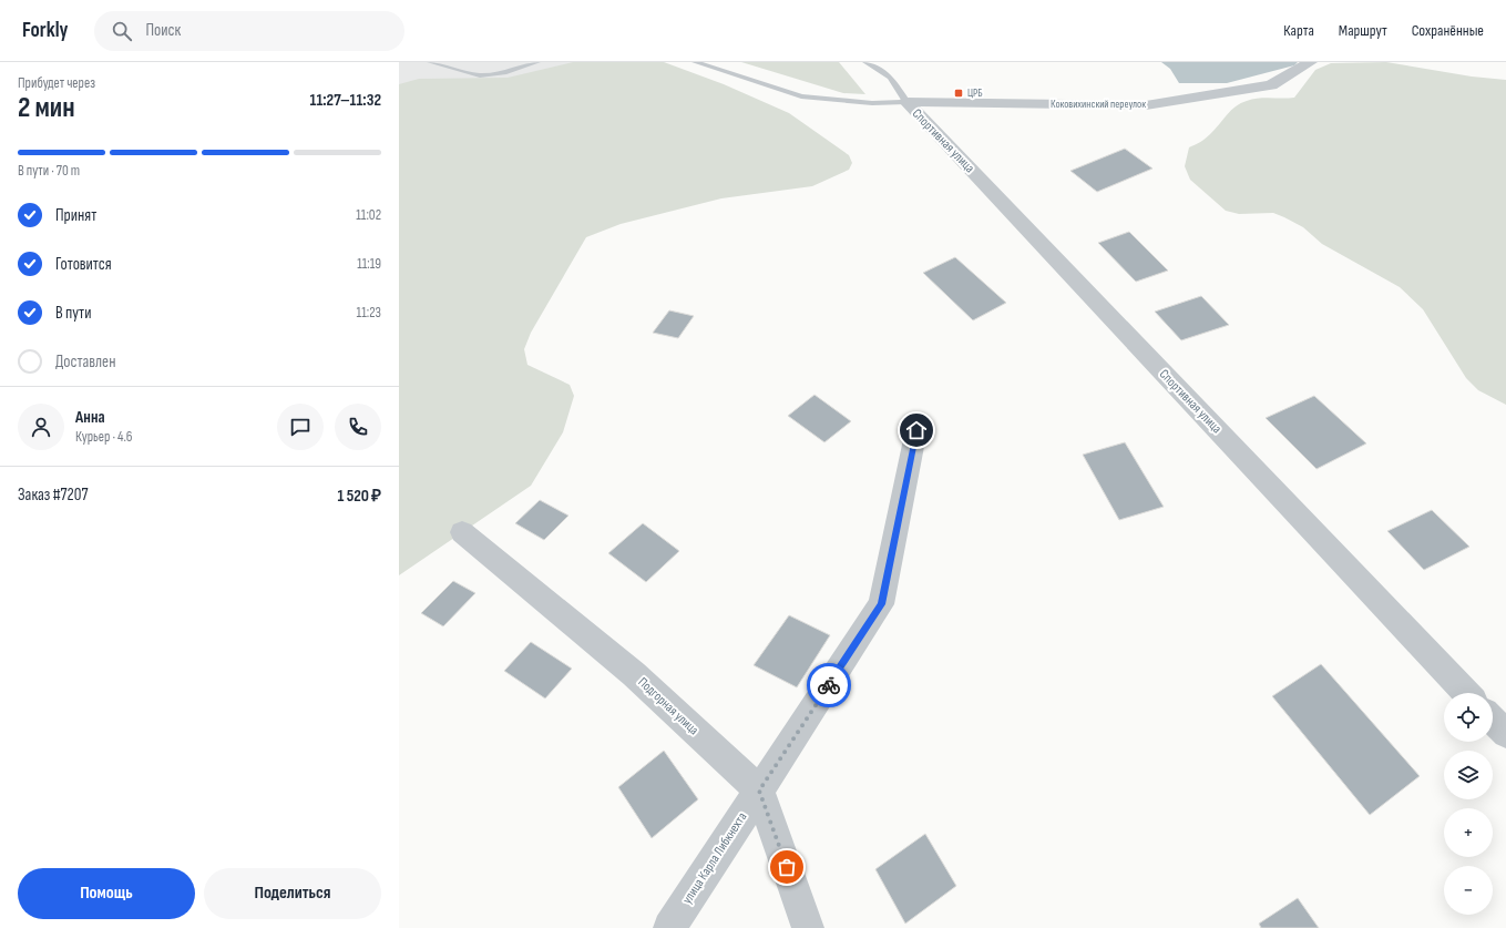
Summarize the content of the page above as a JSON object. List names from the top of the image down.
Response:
{
  "streets": {
    "street": [
      "Коковихинский переулок",
      "Спортивная улица",
      "Подгорная улица",
      "улица Карла Либкнехта"
    ]
  },
  "crossings": [
    ["Коковихинский переулок", "Спортивная улица"],
    ["Подгорная улица", "улица Карла Либкнехта"]
  ],
  "places": {
    "transit": ["ЦРБ"]
  },
  "page": {
    "header": "Forkly",
    "search": "Поиск",
    "nav": ["Карта", "Маршрут", "Сохранённые"],
    "heading": ["2 мин", "Прибудет через", "11:27–11:32"],
    "panel": [
      "Анна",
      "Курьер · 4.6",
      "Заказ #7207",
      "1 520 ₽"
    ],
    "bar": "В пути · 70 m",
    "list": [
      ["Принят", "11:02"],
      ["Готовится", "11:19"],
      ["В пути", "11:23"],
      "Доставлен"
    ],
    "map_buttons": ["+", "−"],
    "buttons": ["Помощь", "Поделиться"]
  }
}
